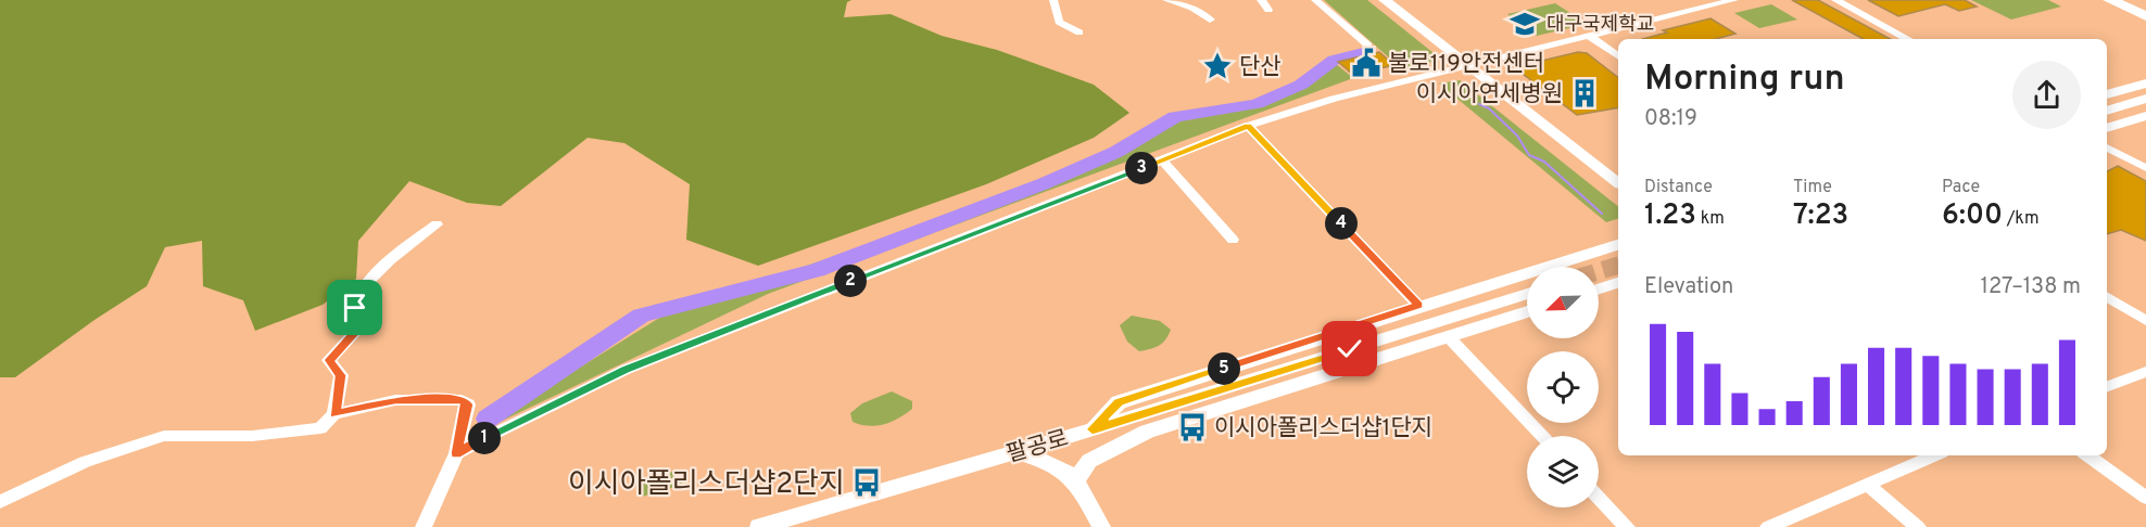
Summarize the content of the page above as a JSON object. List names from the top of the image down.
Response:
{
  "streets": {
    "main road": ["팔공로"]
  },
  "places": {
    "school or university": ["대구국제학교"],
    "public building": ["불로119안전센터"],
    "place": ["단산"],
    "building": ["이시아연세병원"],
    "bus stop": ["이시아폴리스더샵1단지", "이시아폴리스더샵2단지"]
  },
  "north": "bottom left",
  "page": {
    "heading": ["Morning run", "08:19"],
    "stats": [
      ["Distance", "1.23 km"],
      ["Time", "7:23"],
      ["Pace", "6:00 /km"]
    ],
    "pins": [
      "3",
      "4",
      "2",
      "5",
      "1"
    ],
    "chart": ["Elevation", "127–138 m"]
  }
}
